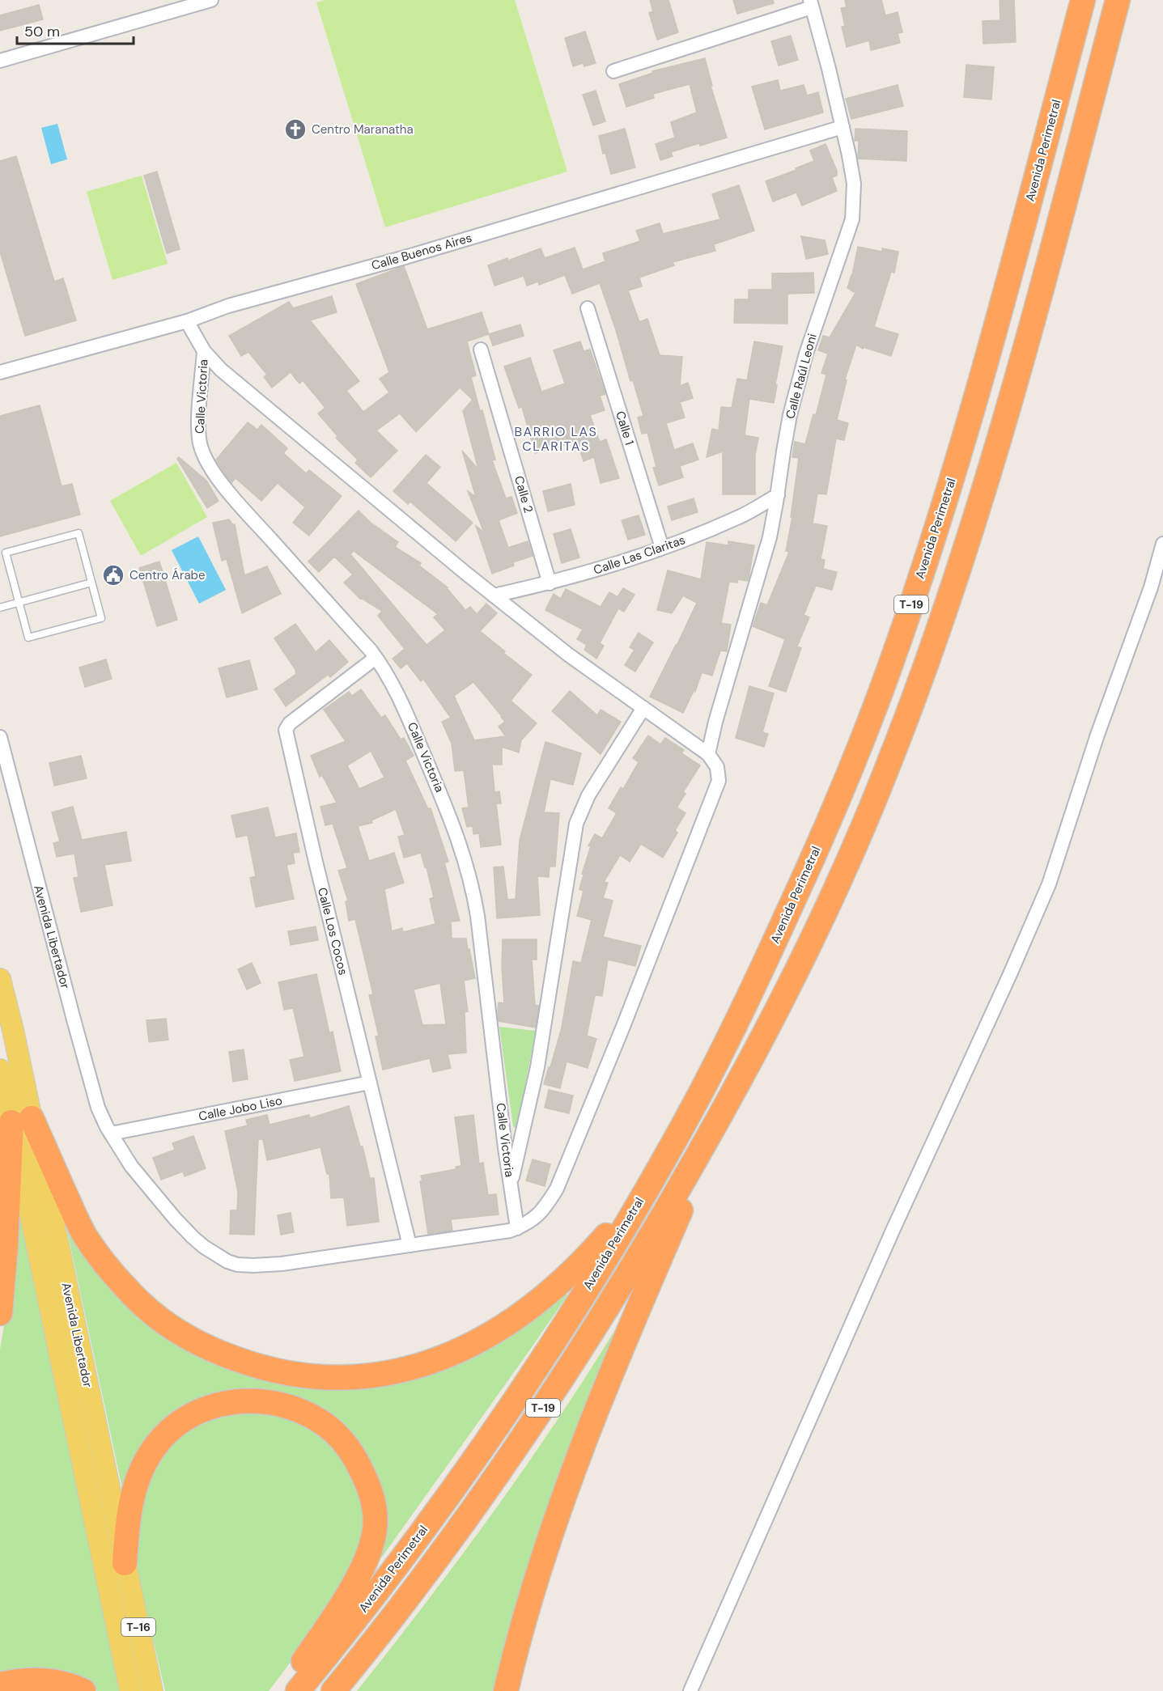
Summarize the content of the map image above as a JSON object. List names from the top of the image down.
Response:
{
  "streets": {
    "highway": ["Avenida Perimetral", "T-19"],
    "main road": ["Avenida Libertador", "T-16"],
    "street": [
      "Calle Buenos Aires",
      "Calle Raúl Leoni",
      "Calle Victoria",
      "Calle 1",
      "Calle 2",
      "Calle Las Claritas",
      "Calle Los Cocos",
      "Calle Jobo Liso"
    ]
  },
  "crossings": [
    ["Calle Buenos Aires", "Calle Raúl Leoni"],
    ["Calle Raúl Leoni", "Calle Las Claritas"],
    ["Calle Victoria", "Calle Los Cocos"],
    ["Calle Victoria", "Avenida Libertador"],
    ["Calle 1", "Calle Las Claritas"],
    ["Calle 2", "Calle Las Claritas"],
    ["Calle Los Cocos", "Avenida Libertador"],
    ["Calle Los Cocos", "Calle Jobo Liso"],
    ["Avenida Libertador", "Calle Jobo Liso"]
  ],
  "districts": ["BARRIO LAS CLARITAS"],
  "places": {
    "church": ["Centro Maranatha"],
    "public building": ["Centro Árabe"]
  },
  "scale_bar": "50 m"
}
